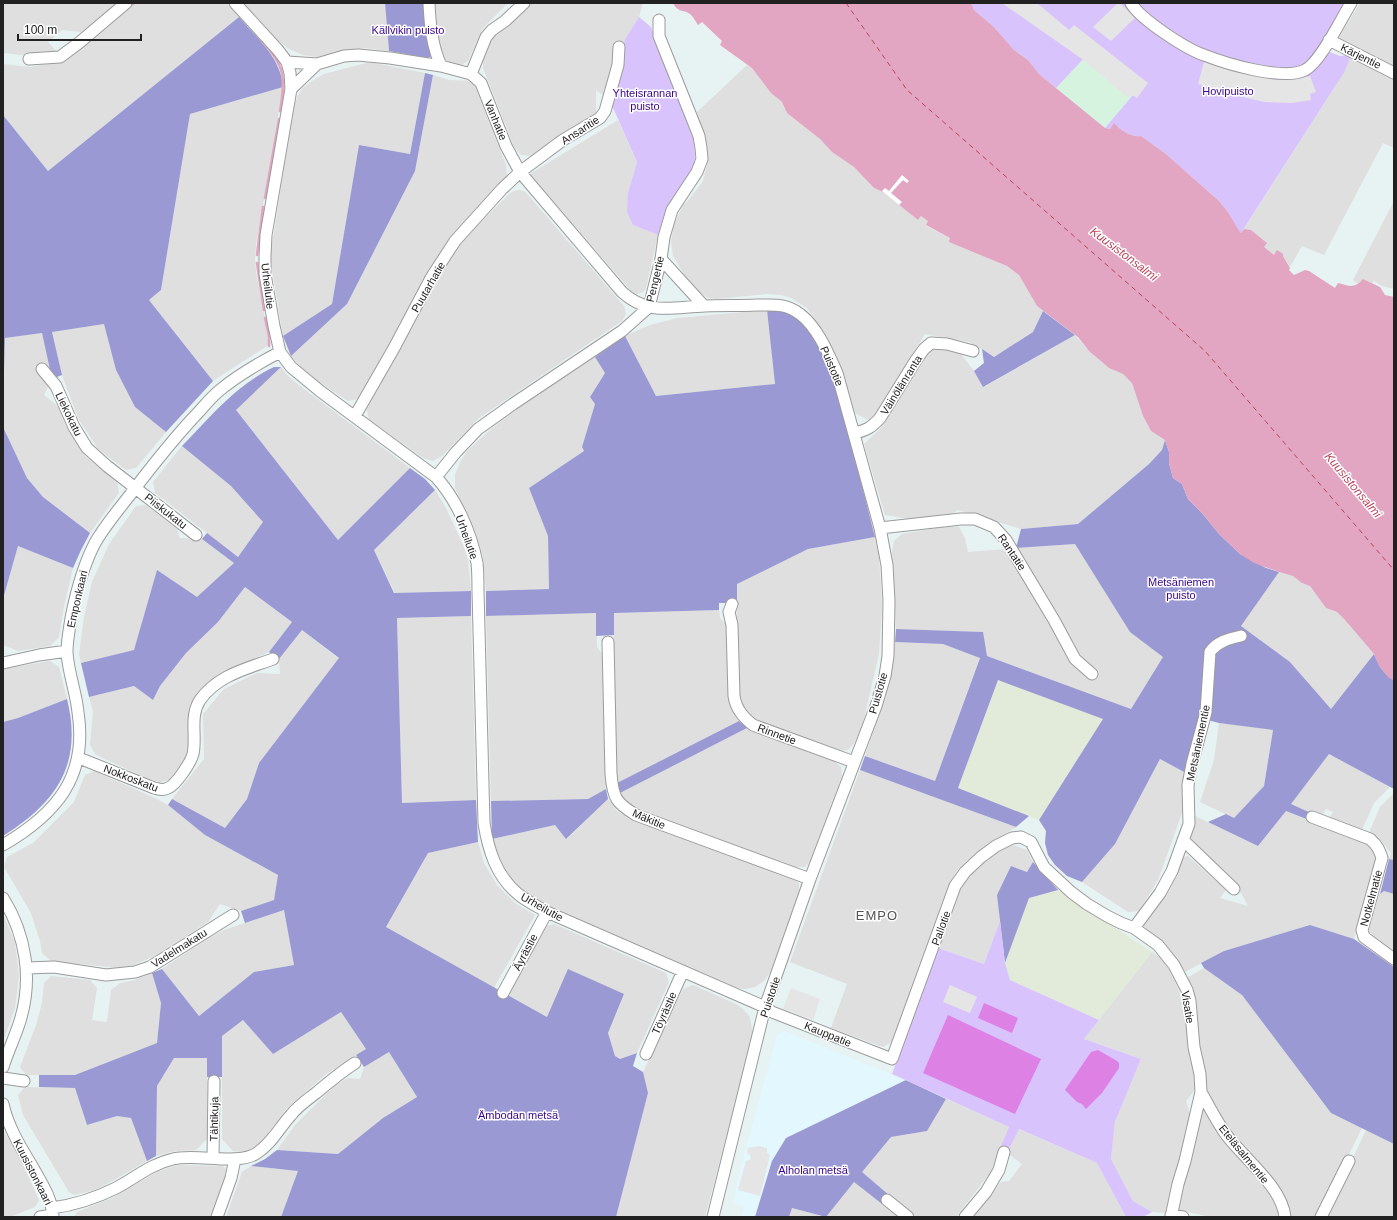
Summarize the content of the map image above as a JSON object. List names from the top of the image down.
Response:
{
  "streets": {
    "street": [
      "Kärjentie",
      "Vanhatie",
      "Ansaritie",
      "Pengertie",
      "Urheilutie",
      "Puutarhatie",
      "Puistotie",
      "Väinölänranta",
      "Liekokatu",
      "Piiskukatu",
      "Rantatie",
      "Emponkaari",
      "Rinnetie",
      "Metsäniementie",
      "Nokkoskatu",
      "Mäkitie",
      "Notkelmatie",
      "Pallotie",
      "Vadelmakatu",
      "Äyrästie",
      "Visatie",
      "Töyrästie",
      "Kauppatie",
      "Tähtikuja",
      "Eteläsalmentie",
      "Kuusistonkaari"
    ]
  },
  "crossings": [
    ["Vanhatie", "Ansaritie"],
    ["Vanhatie", "Pengertie"],
    ["Vanhatie", "Puutarhatie"],
    ["Vanhatie", "Puistotie"],
    ["Ansaritie", "Puutarhatie"],
    ["Pengertie", "Urheilutie"],
    ["Pengertie", "Puistotie"],
    ["Urheilutie", "Puutarhatie"],
    ["Urheilutie", "Puistotie"],
    ["Urheilutie", "Emponkaari"],
    ["Urheilutie", "Äyrästie"],
    ["Urheilutie", "Töyrästie"],
    ["Urheilutie", "Kauppatie"],
    ["Puistotie", "Väinölänranta"],
    ["Puistotie", "Rantatie"],
    ["Puistotie", "Rinnetie"],
    ["Puistotie", "Mäkitie"],
    ["Puistotie", "Kauppatie"],
    ["Liekokatu", "Piiskukatu"],
    ["Liekokatu", "Emponkaari"],
    ["Piiskukatu", "Emponkaari"],
    ["Emponkaari", "Nokkoskatu"],
    ["Metsäniementie", "Visatie"],
    ["Pallotie", "Visatie"],
    ["Pallotie", "Kauppatie"],
    ["Visatie", "Eteläsalmentie"]
  ],
  "districts": ["EMPO"],
  "water": ["Kuusistonsalmi"],
  "parks": [
    "Källvikin puisto",
    "Hovipuisto",
    "Yhteisrannan puisto",
    "Metsäniemen puisto",
    "Ämbodan metsä",
    "Alholan metsä"
  ],
  "scale_bar": "100 m"
}
